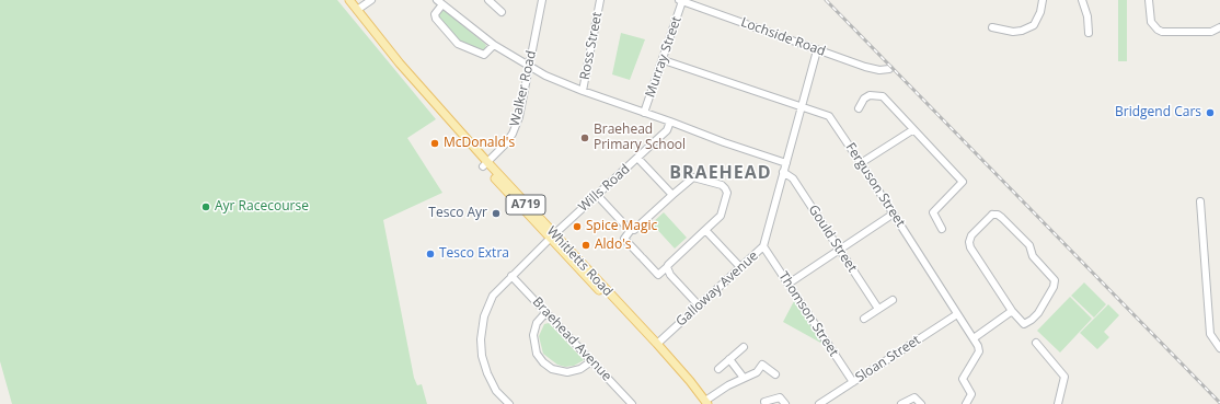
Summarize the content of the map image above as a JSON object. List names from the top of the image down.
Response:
{
  "streets": {
    "main road": ["A719", "Whitletts Road"],
    "street": [
      "Lochside Road",
      "Ross Street",
      "Murray Street",
      "Walker Road",
      "Ferguson Street",
      "Wills Road",
      "Gould Street",
      "Galloway Avenue",
      "Thomson Street",
      "Braehead Avenue",
      "Sloan Street"
    ]
  },
  "crossings": [
    ["Lochside Road", "Murray Street"],
    ["Lochside Road", "Galloway Avenue"],
    ["Murray Street", "Ferguson Street"],
    ["Walker Road", "Whitletts Road"],
    ["Ferguson Street", "Galloway Avenue"],
    ["Ferguson Street", "Sloan Street"],
    ["Wills Road", "Whitletts Road"],
    ["Wills Road", "Braehead Avenue"],
    ["Gould Street", "Galloway Avenue"],
    ["Whitletts Road", "Galloway Avenue"],
    ["Galloway Avenue", "Thomson Street"],
    ["Thomson Street", "Sloan Street"]
  ],
  "districts": ["BRAEHEAD"],
  "places": [
    "Bridgend Cars",
    "Braehead Primary School",
    "McDonald's",
    "Ayr Racecourse",
    "Tesco Ayr",
    "Spice Magic",
    "Aldo's",
    "Tesco Extra"
  ]
}
